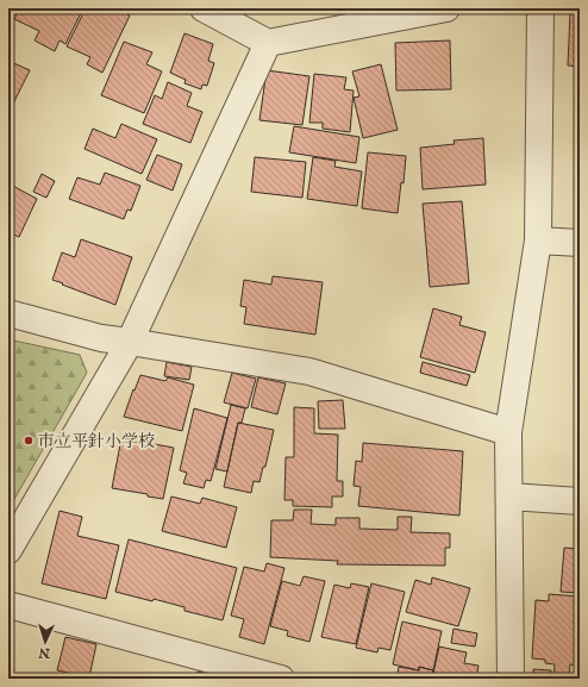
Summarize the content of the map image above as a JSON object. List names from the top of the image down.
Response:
{
  "places": ["市立平針小学校"],
  "north": "bottom"
}
